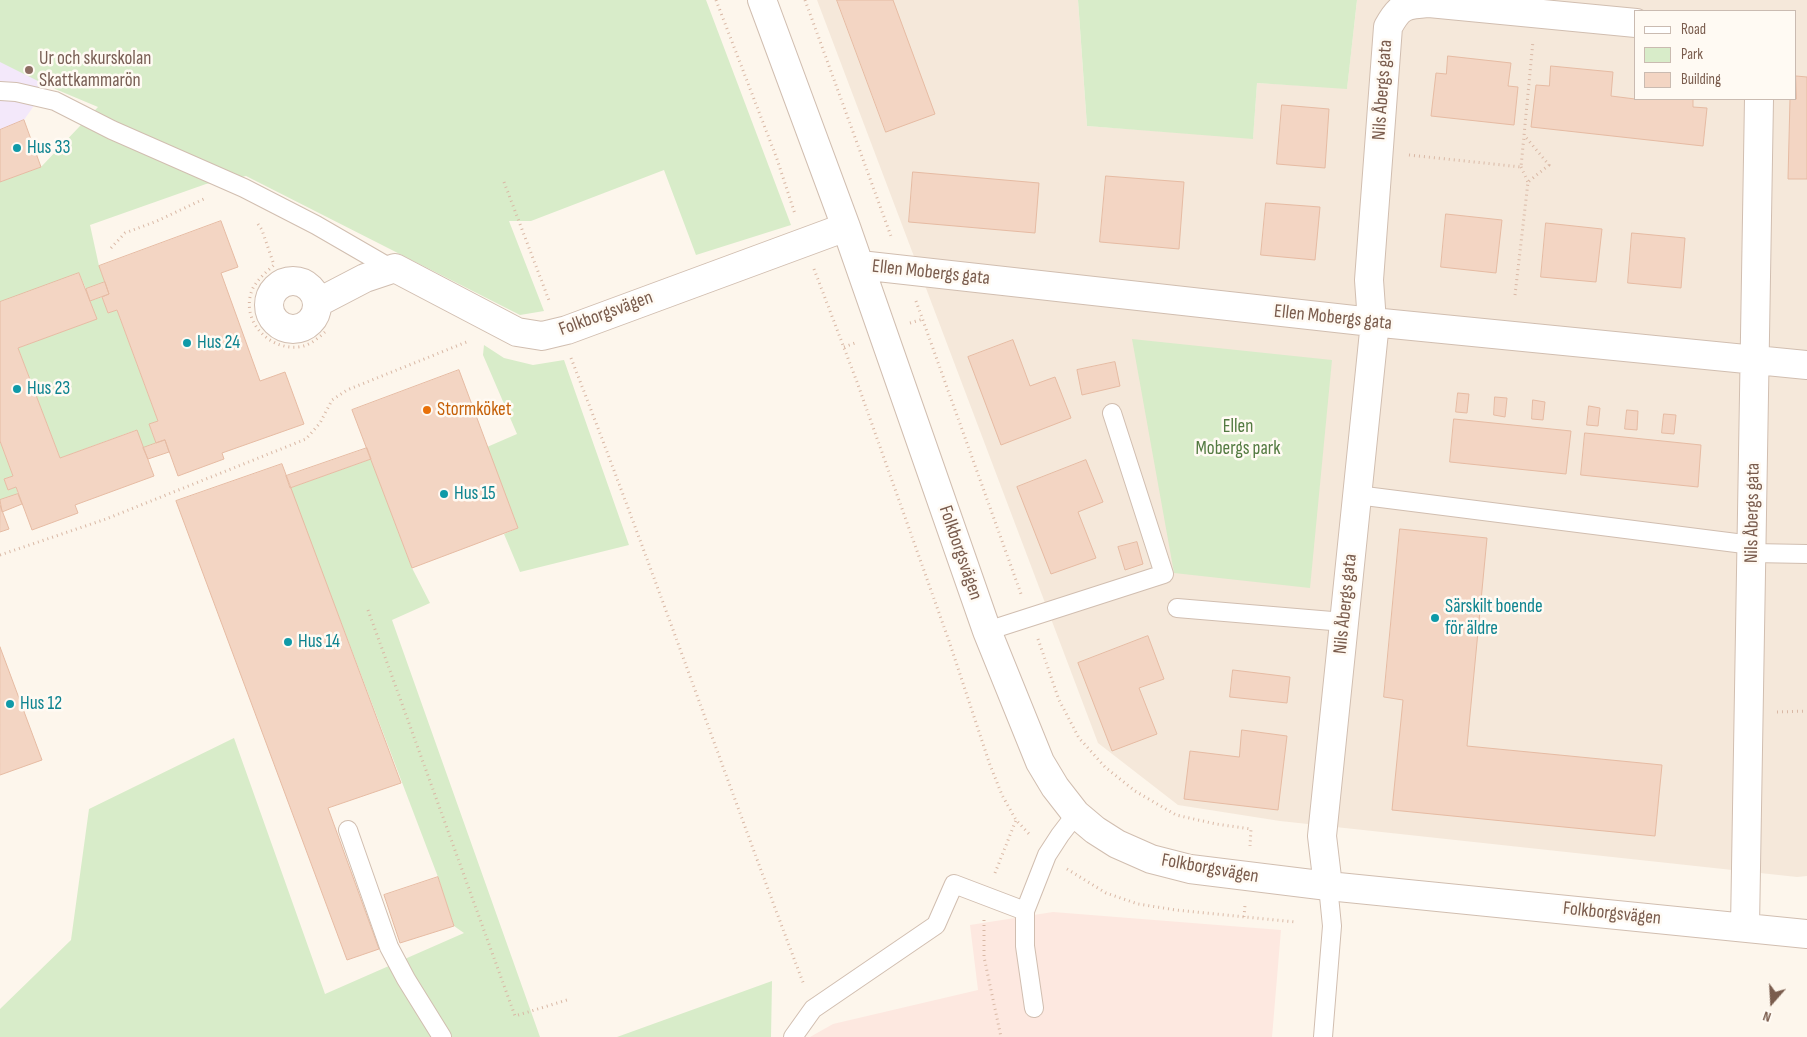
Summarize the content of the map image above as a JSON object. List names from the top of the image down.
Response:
{
  "streets": {
    "street": ["Nils Åbergs gata", "Ellen Mobergs gata", "Folkborgsvägen"]
  },
  "crossings": [
    ["Nils Åbergs gata", "Ellen Mobergs gata"],
    ["Nils Åbergs gata", "Folkborgsvägen"],
    ["Ellen Mobergs gata", "Folkborgsvägen"]
  ],
  "parks": ["Ellen Mobergs park"],
  "places": [
    "Ur och skurskolan Skattkammarön",
    "Hus 33",
    "Hus 24",
    "Hus 23",
    "Stormköket",
    "Hus 15",
    "Särskilt boende för äldre",
    "Hus 14",
    "Hus 12"
  ],
  "legend": ["Road", "Park", "Building"],
  "north": "bottom"
}
